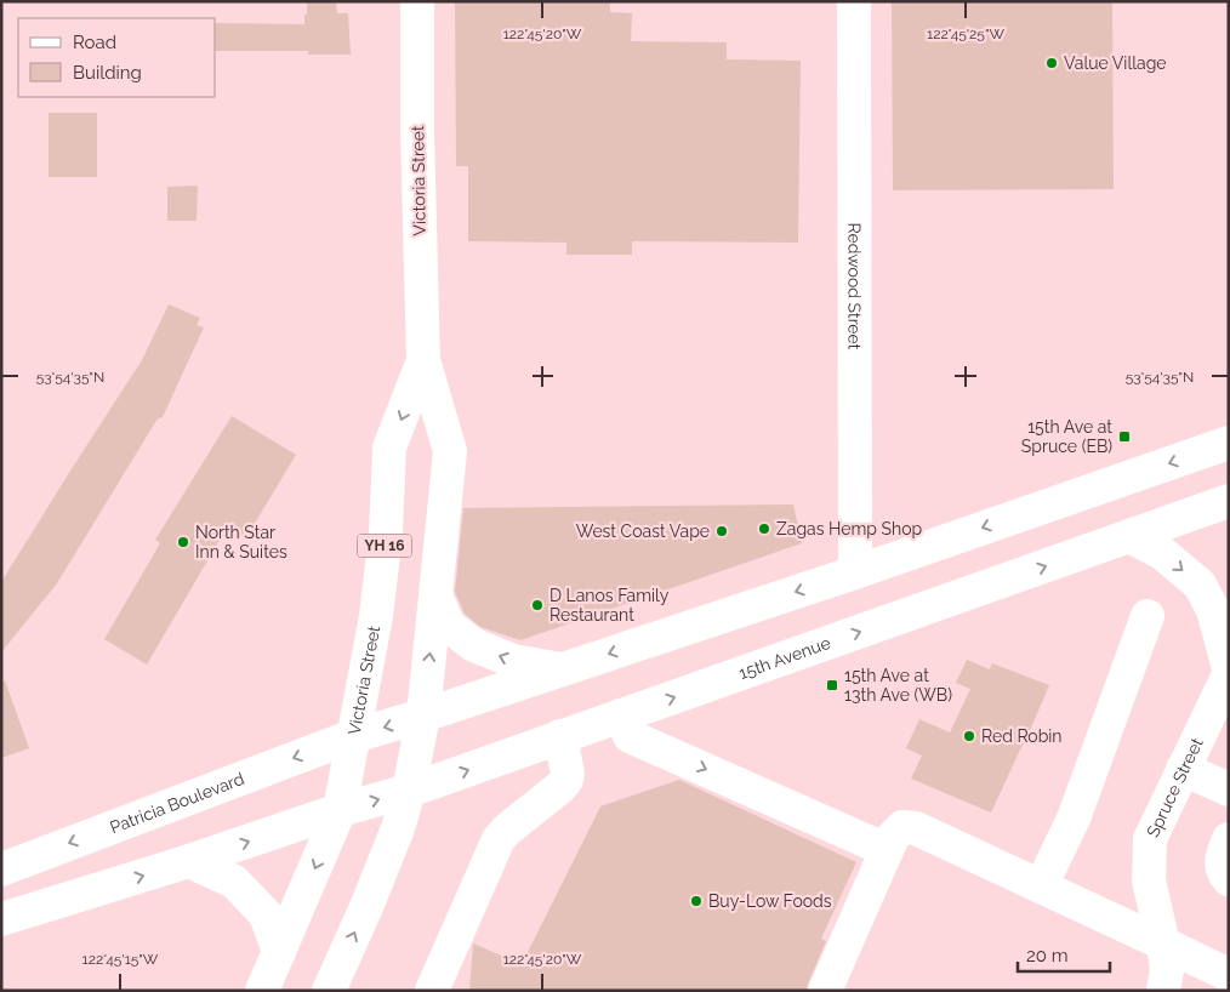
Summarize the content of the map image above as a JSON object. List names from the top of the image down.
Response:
{
  "streets": {
    "main road": [
      "Victoria Street",
      "Redwood Street",
      "YH 16",
      "15th Avenue",
      "Spruce Street",
      "Patricia Boulevard"
    ]
  },
  "crossings": [
    ["Victoria Street", "15th Avenue"],
    ["Victoria Street", "Patricia Boulevard"]
  ],
  "places": {
    "other": [
      "Value Village",
      "Zagas Hemp Shop",
      "West Coast Vape",
      "North Star Inn & Suites",
      "D Lanos Family Restaurant",
      "Red Robin",
      "Buy-Low Foods"
    ],
    "transit": ["15th Ave at Spruce (EB)", "15th Ave at 13th Ave (WB)"]
  },
  "legend": ["Road", "Building"],
  "scale_bar": "20 m",
  "coordinates": [
    "122°45'20\"W",
    "122°45'25\"W",
    "53°54'35\"N",
    "122°45'15\"W"
  ]
}
